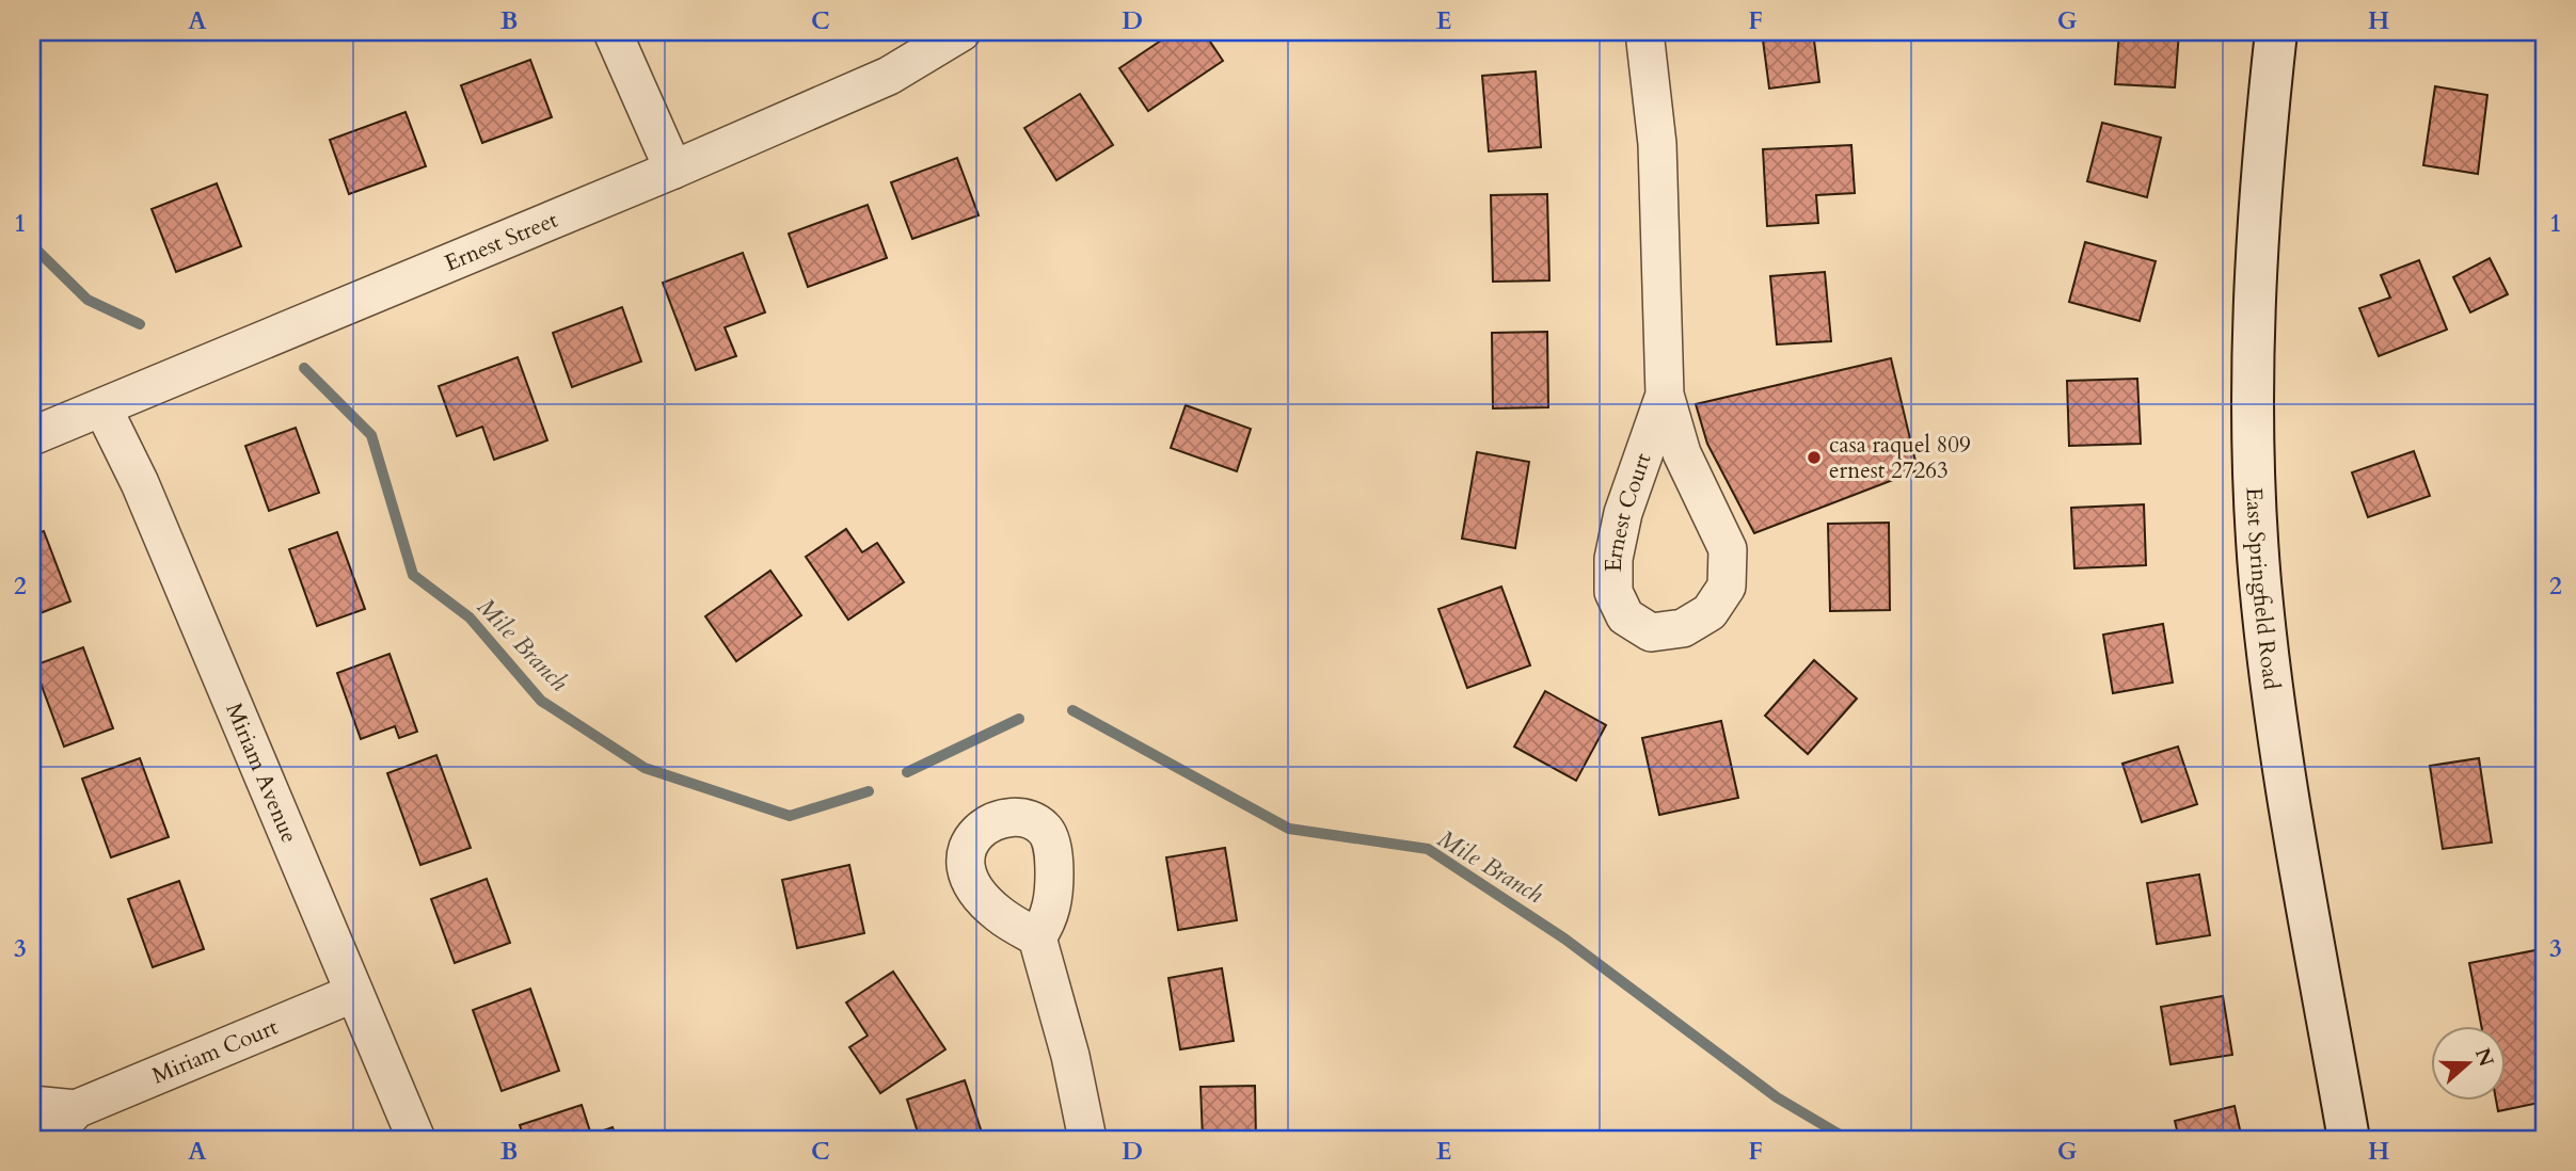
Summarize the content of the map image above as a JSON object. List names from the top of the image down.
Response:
{
  "streets": {
    "street": [
      "Ernest Street",
      "Ernest Court",
      "East Springfield Road",
      "Miriam Avenue",
      "Miriam Court"
    ]
  },
  "crossings": [
    ["Ernest Street", "Miriam Avenue"],
    ["Miriam Avenue", "Miriam Court"]
  ],
  "water": ["Mile Branch"],
  "places": ["casa raquel 809 ernest 27263"],
  "north": "right",
  "grid": {
    "columns": [
      "A",
      "B",
      "C",
      "D",
      "E",
      "F",
      "G",
      "H"
    ],
    "rows": ["1", "2", "3"]
  }
}
